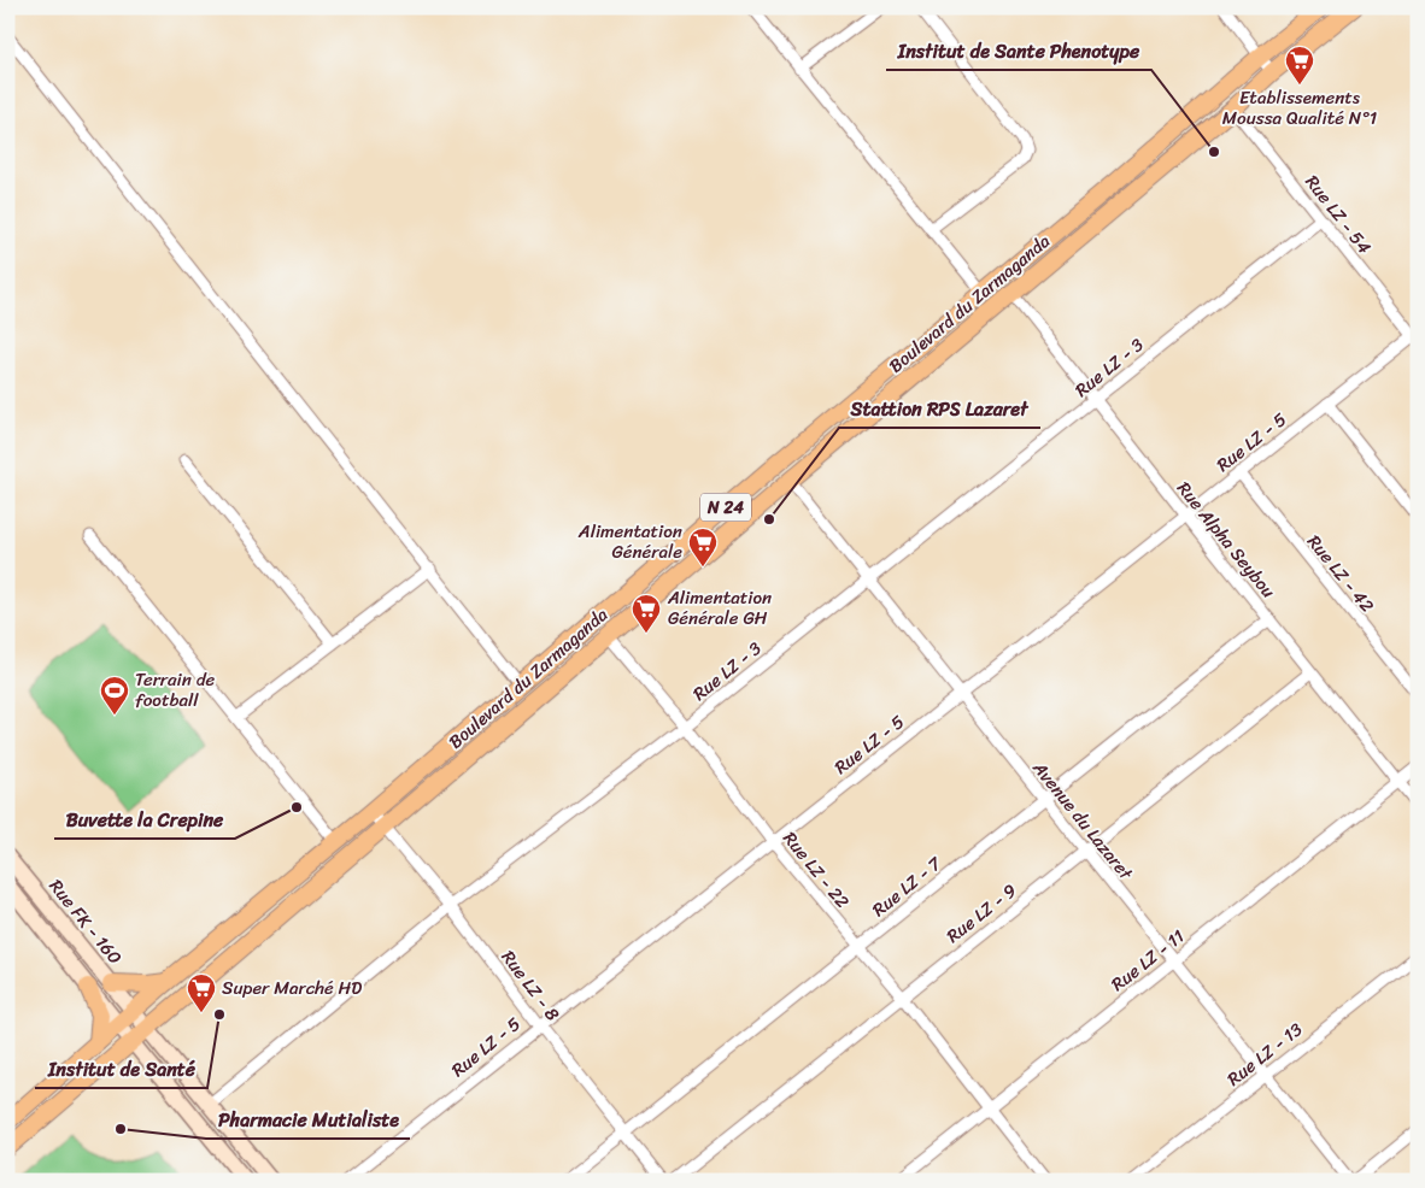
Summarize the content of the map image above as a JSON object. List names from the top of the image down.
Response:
{
  "streets": {
    "main road": ["Boulevard du Zarmaganda", "N 24", "Rue FK - 160"],
    "street": [
      "Rue LZ - 54",
      "Rue LZ - 3",
      "Rue LZ - 5",
      "Rue Alpha Seybou",
      "Rue LZ - 42",
      "Avenue du Lazaret",
      "Rue LZ - 22",
      "Rue LZ - 7",
      "Rue LZ - 9",
      "Rue LZ - 11",
      "Rue LZ - 8",
      "Rue LZ - 13"
    ]
  },
  "crossings": [
    ["Rue LZ - 54", "Boulevard du Zarmaganda"],
    ["Rue LZ - 54", "Rue LZ - 3"],
    ["Rue LZ - 54", "Rue LZ - 5"],
    ["Boulevard du Zarmaganda", "Rue Alpha Seybou"],
    ["Boulevard du Zarmaganda", "Avenue du Lazaret"],
    ["Boulevard du Zarmaganda", "Rue LZ - 22"],
    ["Boulevard du Zarmaganda", "Rue FK - 160"],
    ["Boulevard du Zarmaganda", "Rue LZ - 8"],
    ["Rue LZ - 3", "Rue Alpha Seybou"],
    ["Rue LZ - 3", "Avenue du Lazaret"],
    ["Rue LZ - 3", "Rue LZ - 22"],
    ["Rue LZ - 3", "Rue FK - 160"],
    ["Rue LZ - 3", "Rue LZ - 8"],
    ["Rue LZ - 5", "Rue Alpha Seybou"],
    ["Rue LZ - 5", "Rue LZ - 42"],
    ["Rue LZ - 5", "Avenue du Lazaret"],
    ["Rue LZ - 5", "Rue LZ - 22"],
    ["Rue LZ - 5", "Rue LZ - 8"],
    ["Rue Alpha Seybou", "Rue LZ - 7"],
    ["Rue Alpha Seybou", "Rue LZ - 9"],
    ["Rue Alpha Seybou", "Rue LZ - 11"],
    ["Avenue du Lazaret", "Rue LZ - 7"],
    ["Avenue du Lazaret", "Rue LZ - 9"],
    ["Avenue du Lazaret", "Rue LZ - 11"],
    ["Avenue du Lazaret", "Rue LZ - 13"],
    ["Rue LZ - 22", "Rue LZ - 7"],
    ["Rue LZ - 22", "Rue LZ - 9"],
    ["Rue LZ - 22", "Rue LZ - 11"],
    ["Rue LZ - 7", "Rue LZ - 8"]
  ],
  "places": {
    "supermarket": [
      "Etablissements Moussa Qualité N°1",
      "Alimentation Générale",
      "Alimentation Générale GH",
      "Super Marché HD"
    ],
    "other": [
      "Institut de Sante Phenotype",
      "Stattion RPS Lazaret",
      "Buvette la Crepine",
      "Institut de Santé",
      "Pharmacie Mutialiste"
    ],
    "sports": ["Terrain de football"]
  }
}
